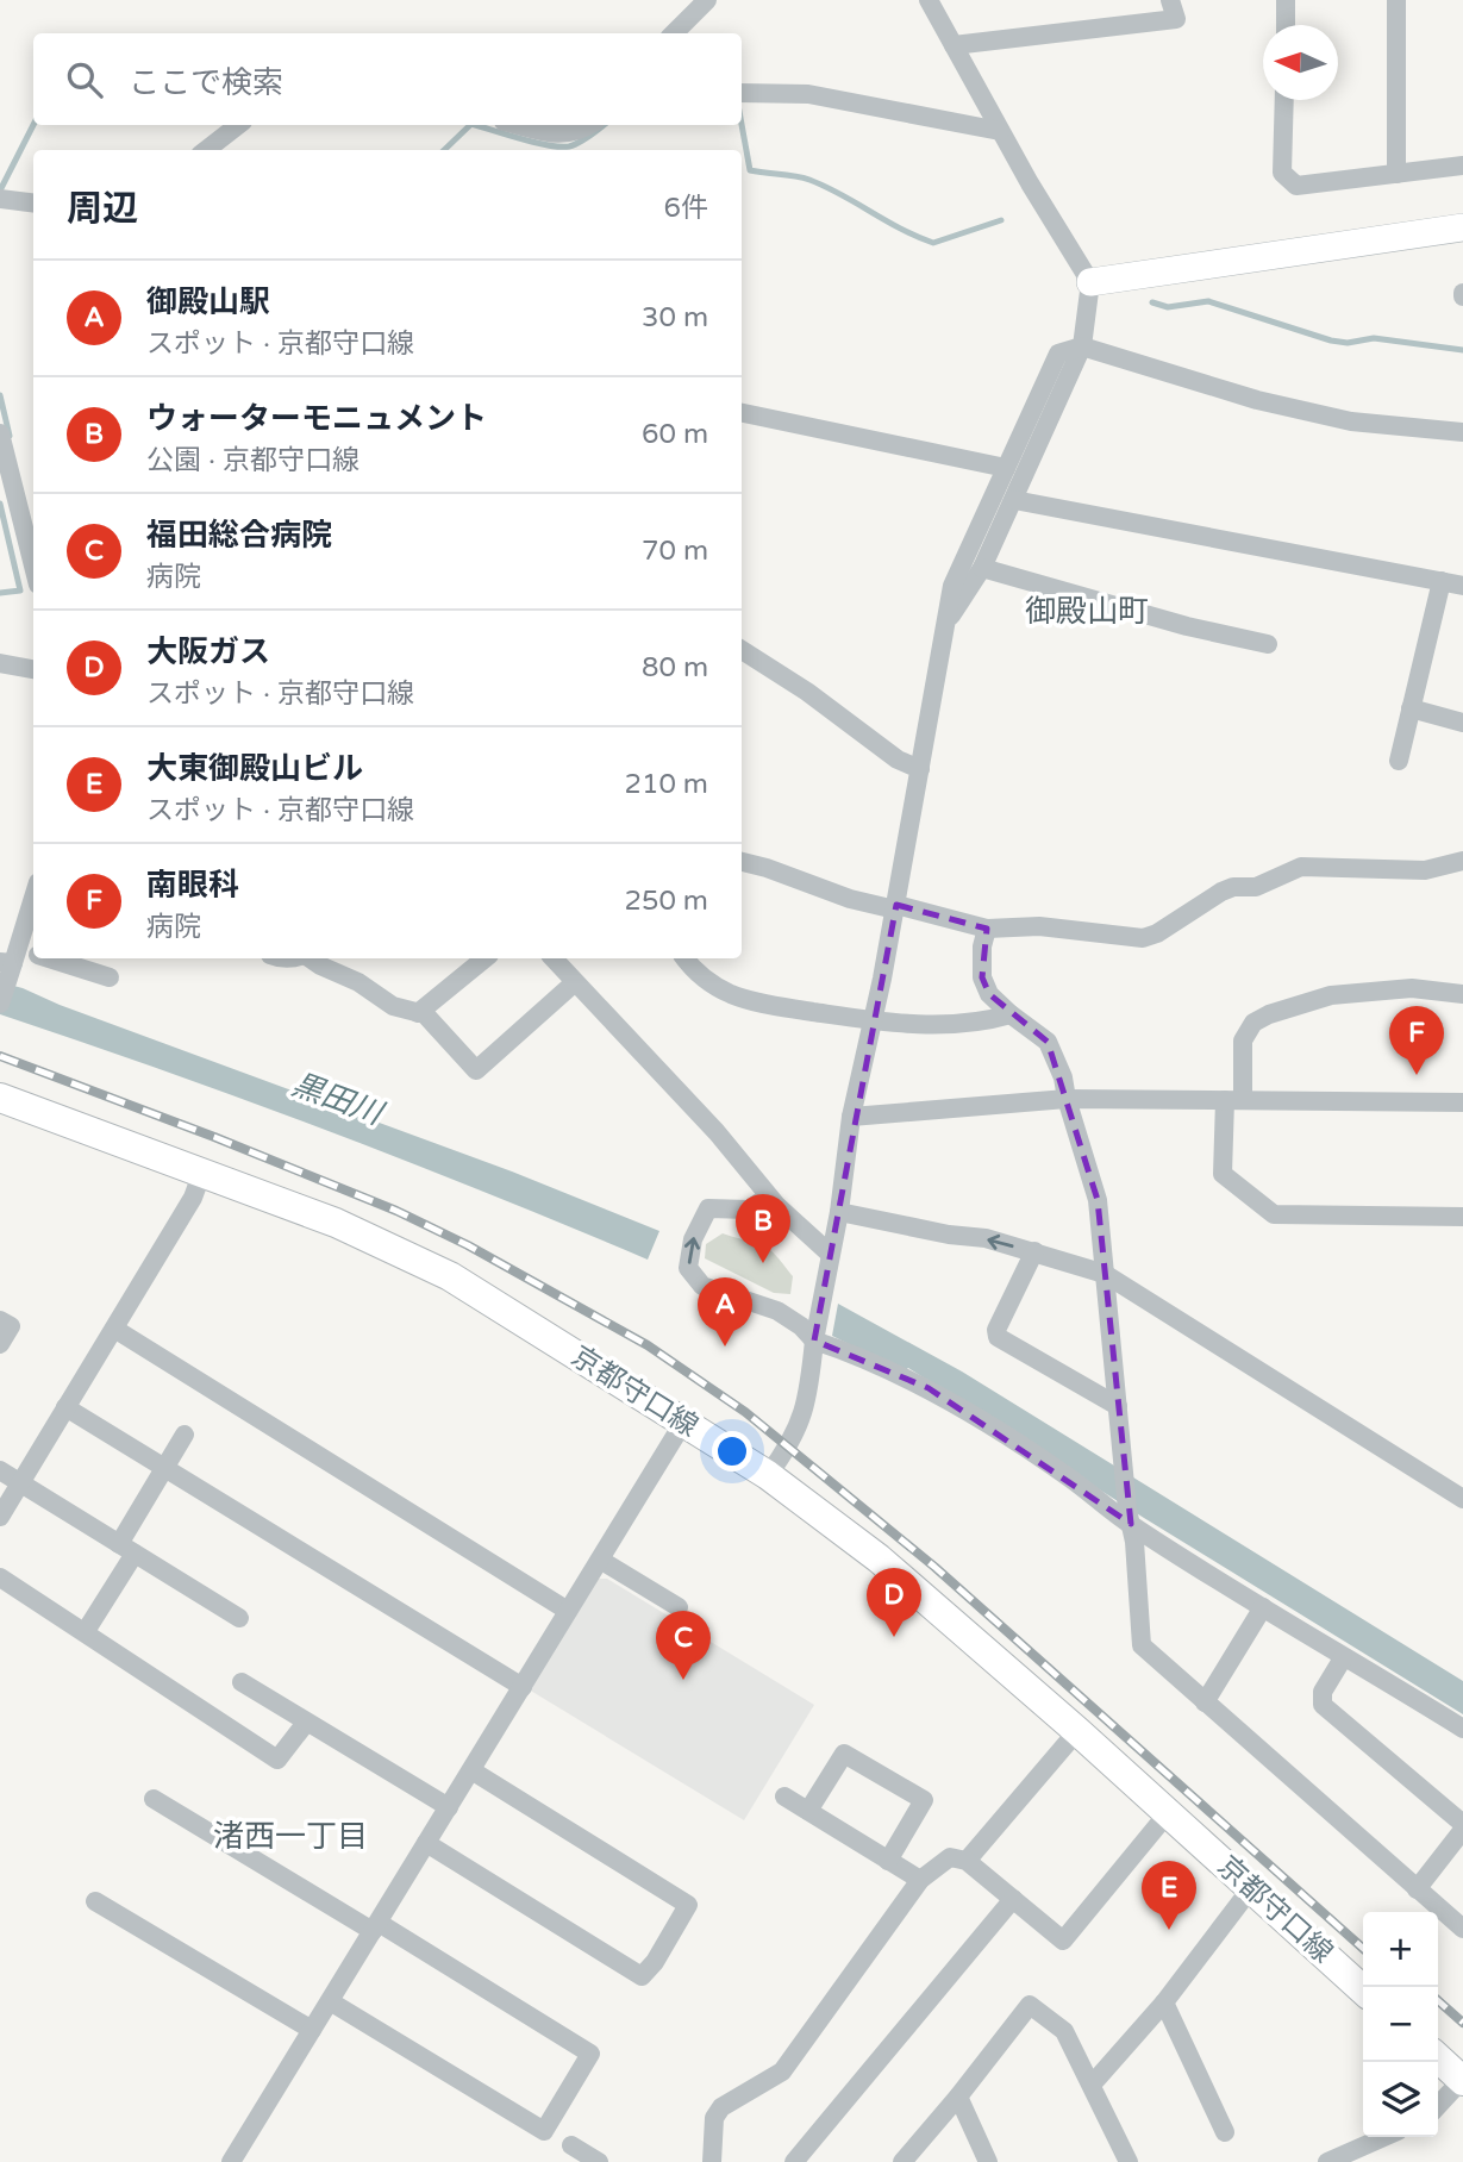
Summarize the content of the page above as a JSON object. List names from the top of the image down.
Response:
{
  "streets": {
    "main road": ["京都守口線"]
  },
  "districts": ["御殿山町", "渚西一丁目"],
  "water": ["黒田川"],
  "north": "left",
  "page": {
    "search": "ここで検索",
    "heading": ["周辺", "6件"],
    "list": [
      {
        "mark": "A",
        "name": "御殿山駅",
        "note": "スポット · 京都守口線",
        "value": "30 m"
      },
      {
        "mark": "B",
        "name": "ウォーターモニュメント",
        "note": "公園 · 京都守口線",
        "value": "60 m"
      },
      {
        "mark": "C",
        "name": "福田総合病院",
        "note": "病院",
        "value": "70 m"
      },
      {
        "mark": "D",
        "name": "大阪ガス",
        "note": "スポット · 京都守口線",
        "value": "80 m"
      },
      {
        "mark": "E",
        "name": "大東御殿山ビル",
        "note": "スポット · 京都守口線",
        "value": "210 m"
      },
      {
        "mark": "F",
        "name": "南眼科",
        "note": "病院",
        "value": "250 m"
      }
    ],
    "pins": [
      "F",
      "B",
      "A",
      "D",
      "C",
      "E"
    ],
    "map_buttons": ["+", "−"]
  }
}
